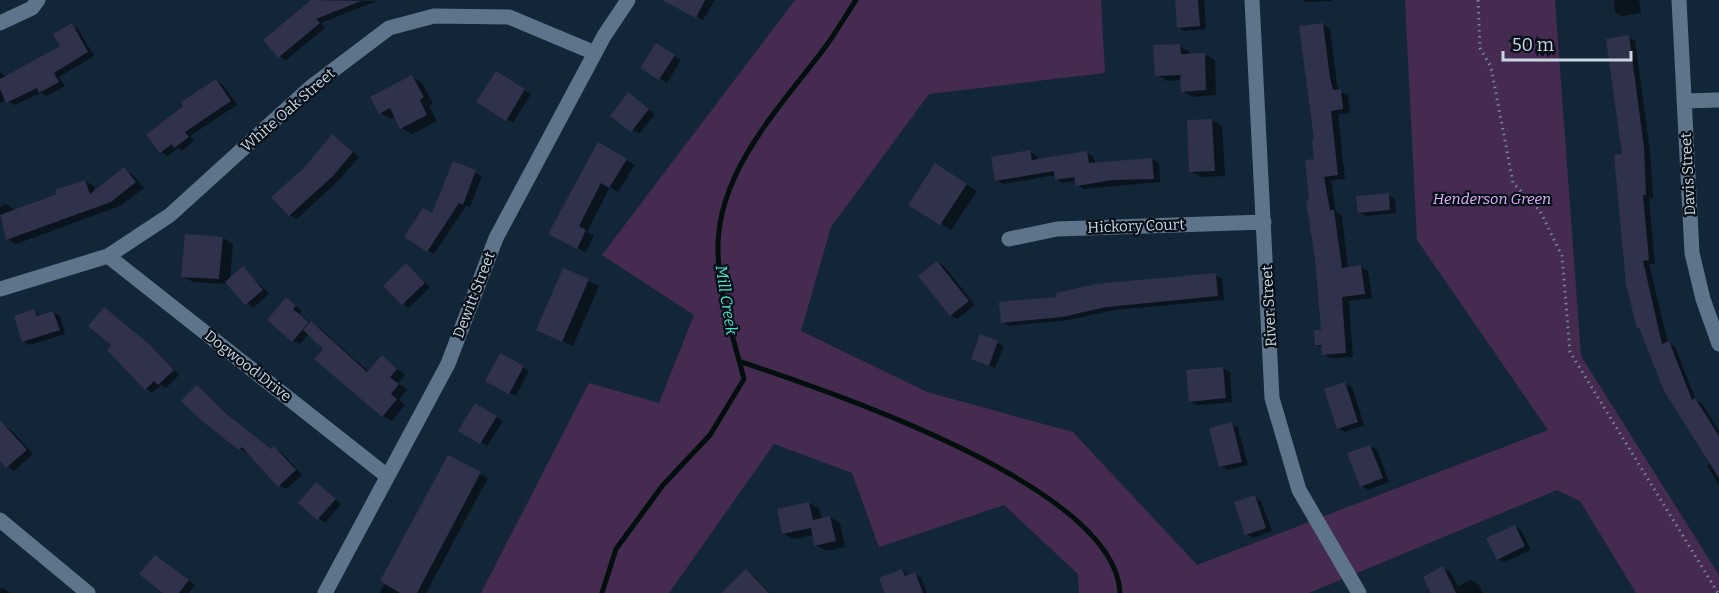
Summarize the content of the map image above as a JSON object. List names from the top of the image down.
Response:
{
  "streets": {
    "street": [
      "White Oak Street",
      "Davis Street",
      "Hickory Court",
      "Dewitt Street",
      "River Street",
      "Dogwood Drive"
    ]
  },
  "crossings": [
    ["White Oak Street", "Dewitt Street"],
    ["White Oak Street", "Dogwood Drive"],
    ["Hickory Court", "River Street"],
    ["Dewitt Street", "Dogwood Drive"]
  ],
  "water": ["Mill Creek"],
  "parks": ["Henderson Green"],
  "scale_bar": "50 m"
}
